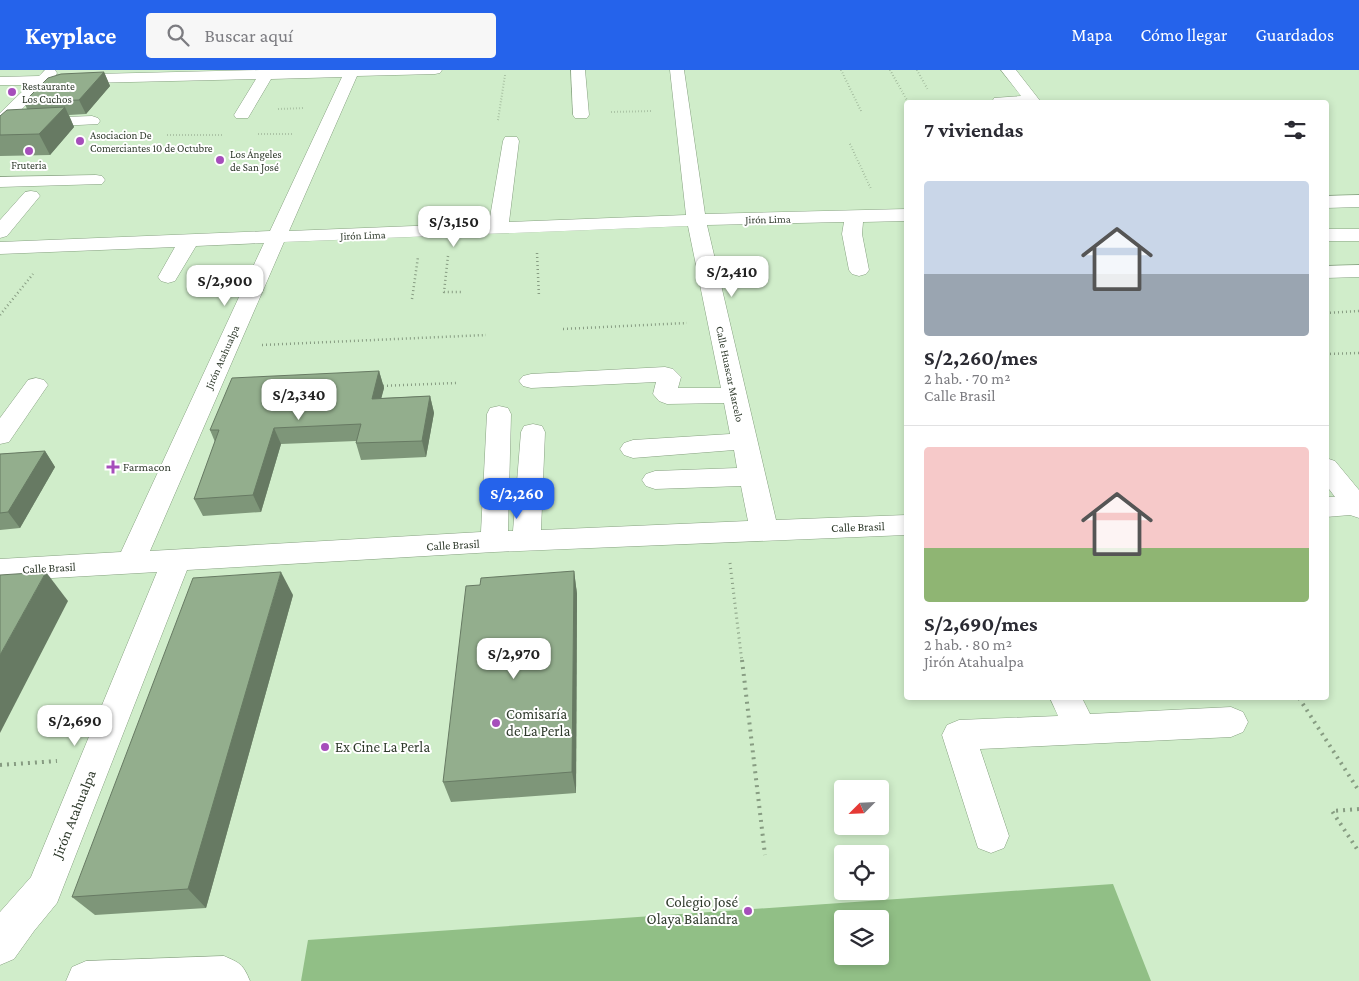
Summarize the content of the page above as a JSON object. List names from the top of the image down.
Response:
{
  "streets": {
    "street": [
      "Jirón Lima",
      "Jirón Atahualpa",
      "Calle Huascar Marcelo",
      "Calle Brasil"
    ]
  },
  "crossings": [
    ["Jirón Lima", "Jirón Atahualpa"],
    ["Jirón Lima", "Calle Huascar Marcelo"],
    ["Jirón Atahualpa", "Calle Brasil"],
    ["Calle Huascar Marcelo", "Calle Brasil"]
  ],
  "places": {
    "other": [
      "Restaurante Los Cuchos",
      "Asociacion De Comerciantes 10 de Octubre",
      "Fruteria",
      "Los Ángeles de San José",
      "Comisaría de La Perla",
      "Ex Cine La Perla",
      "Colegio José Olaya Balandra"
    ],
    "health": ["Farmacon"]
  },
  "north": "bottom left",
  "page": {
    "header": "Keyplace",
    "search": "Buscar aquí",
    "nav": ["Mapa", "Cómo llegar", "Guardados"],
    "heading": "7 viviendas",
    "list": [
      {
        "name": "S/2,260/mes",
        "note": "2 hab. · 70 m² · Calle Brasil"
      },
      {
        "name": "S/2,690/mes",
        "note": "2 hab. · 80 m² · Jirón Atahualpa"
      }
    ],
    "price": [
      "S/3,150",
      "S/2,410",
      "S/2,900",
      "S/2,340",
      "S/2,260",
      "S/2,970",
      "S/2,690"
    ]
  }
}
